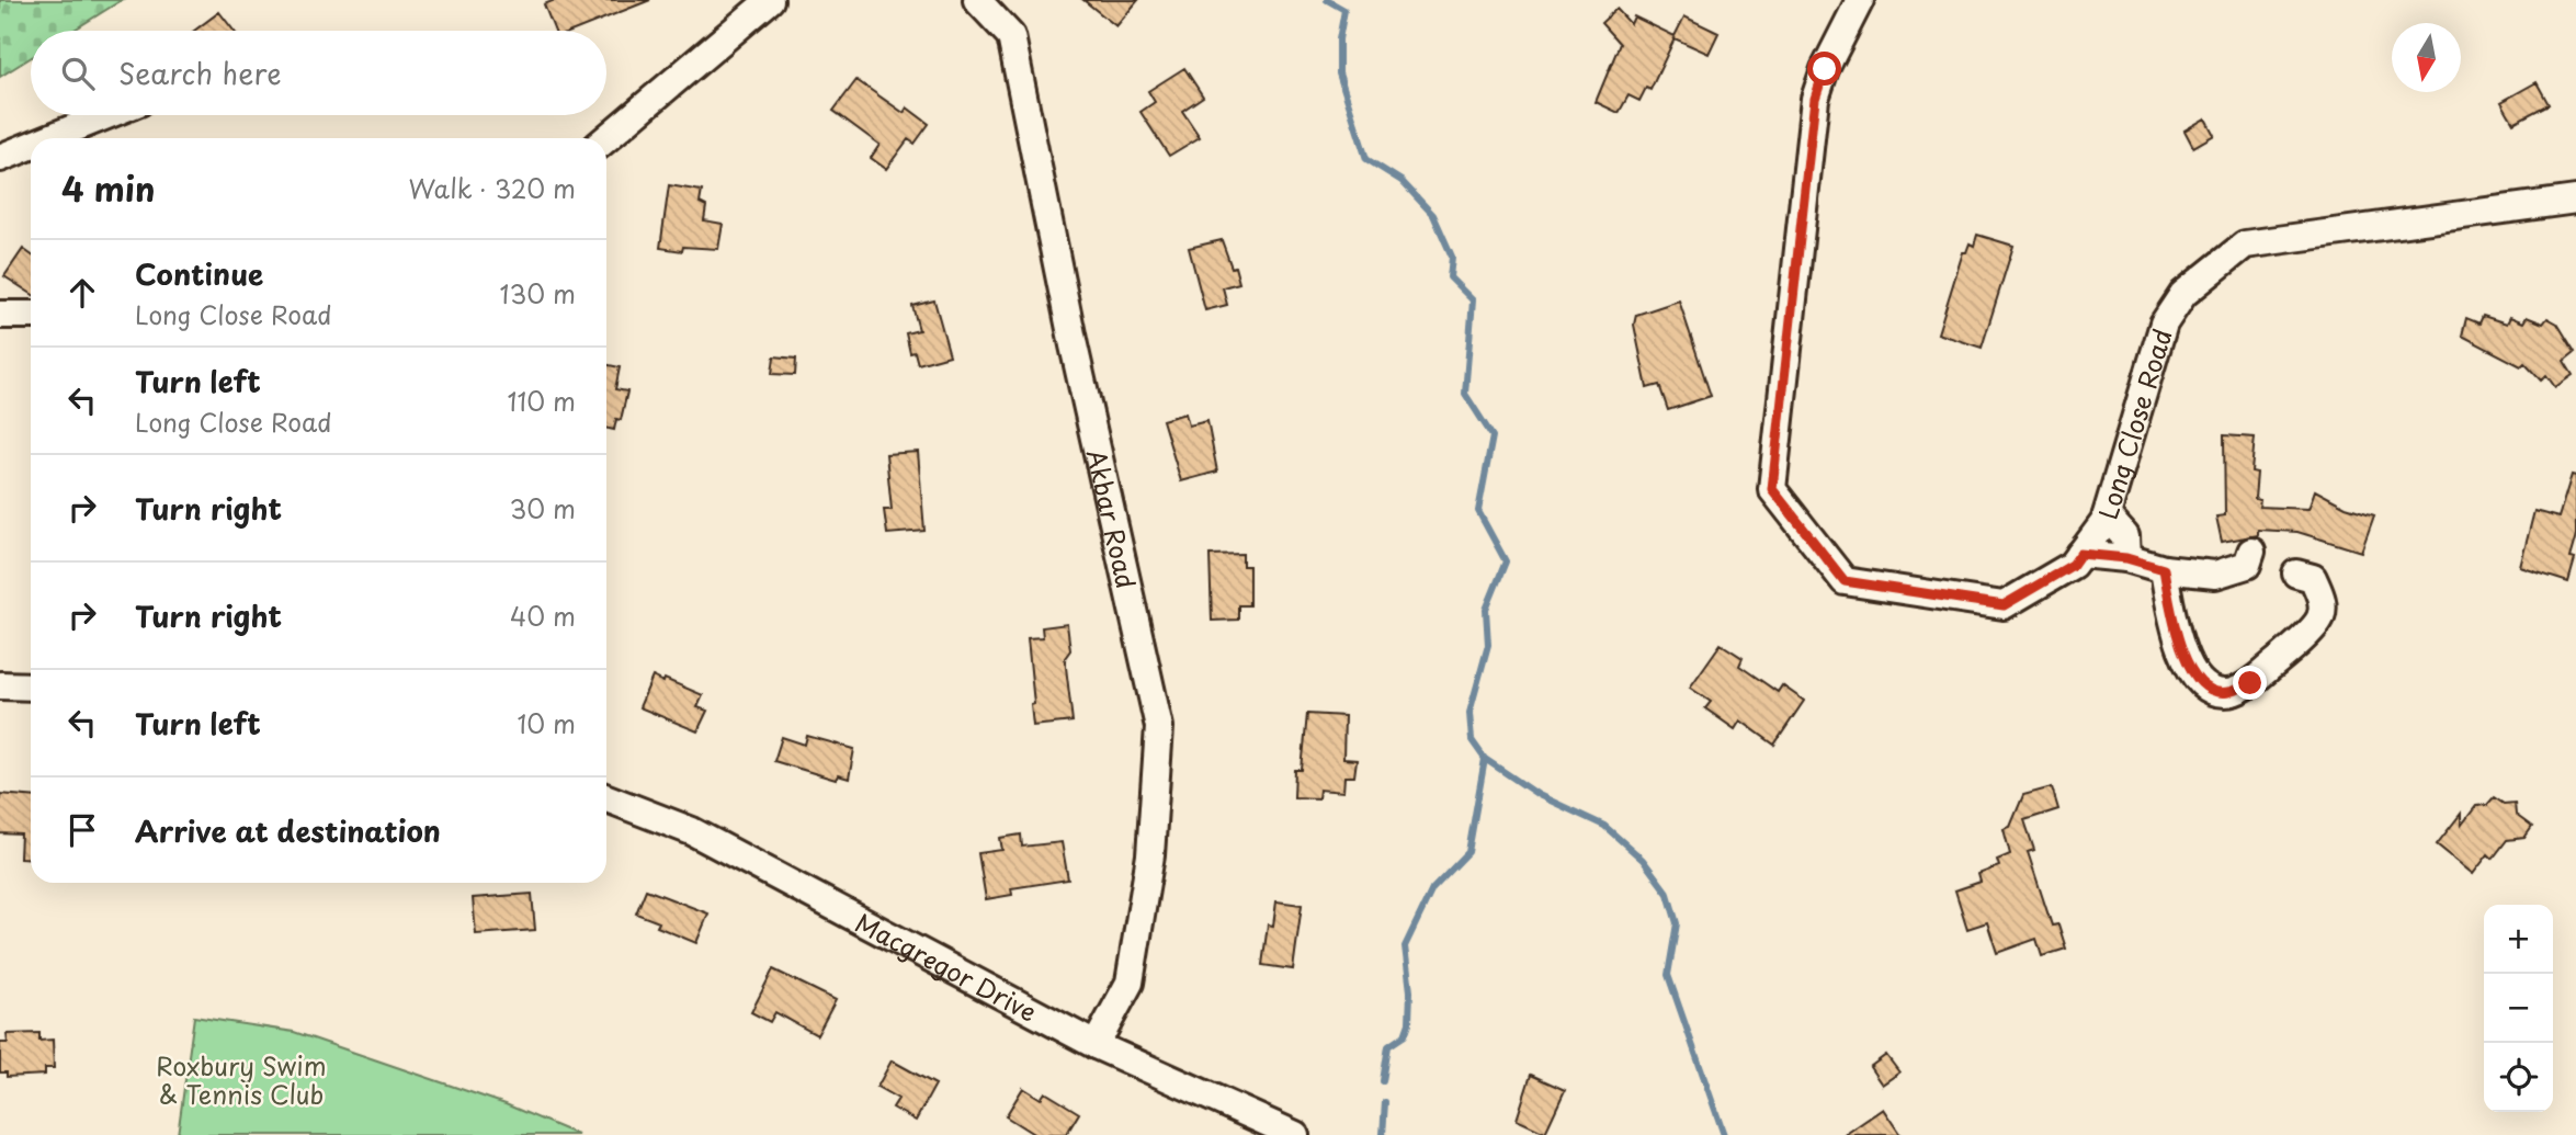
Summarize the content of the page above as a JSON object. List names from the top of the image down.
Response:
{
  "streets": {
    "street": ["Long Close Road", "Akbar Road", "Macgregor Drive"]
  },
  "crossings": [
    ["Akbar Road", "Macgregor Drive"]
  ],
  "parks": ["Roxbury Swim & Tennis Club"],
  "north": "bottom",
  "page": {
    "search": "Search here",
    "heading": ["4 min", "Walk · 320 m"],
    "list": [
      ["Continue", "Long Close Road", "130 m"],
      ["Turn left", "Long Close Road", "110 m"],
      ["Turn right", "30 m"],
      ["Turn right", "40 m"],
      ["Turn left", "10 m"],
      "Arrive at destination"
    ],
    "map_buttons": ["+", "−"]
  }
}
